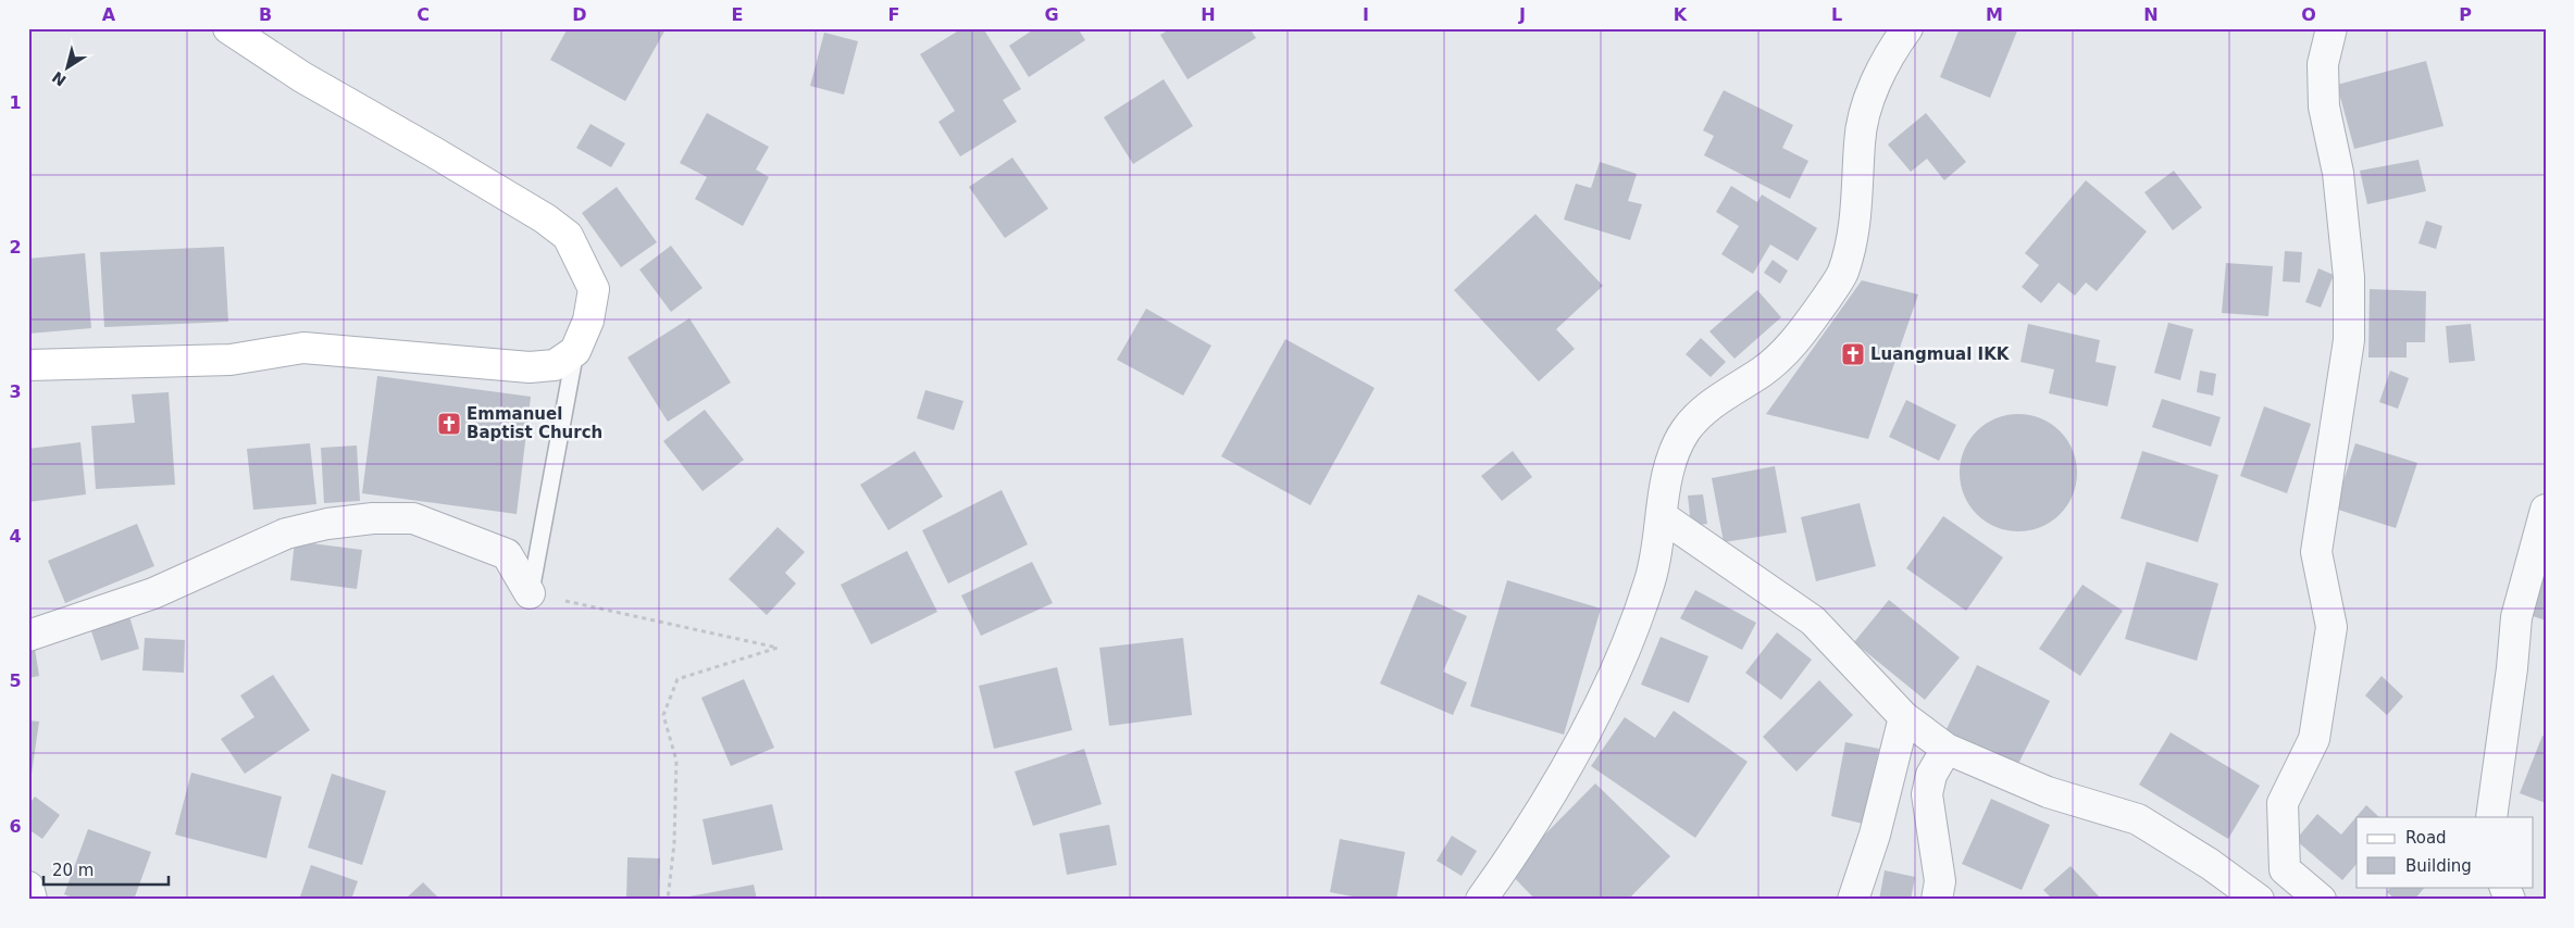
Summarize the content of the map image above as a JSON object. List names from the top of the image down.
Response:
{
  "places": {
    "church": ["Luangmual IKK", "Emmanuel Baptist Church"]
  },
  "legend": ["Road", "Building"],
  "scale_bar": "20 m",
  "north": "bottom left",
  "grid": {
    "columns": [
      "A",
      "B",
      "C",
      "D",
      "E",
      "F",
      "G",
      "H",
      "I",
      "J",
      "K",
      "L",
      "M",
      "N",
      "O",
      "P"
    ],
    "rows": [
      "1",
      "2",
      "3",
      "4",
      "5",
      "6"
    ]
  }
}
